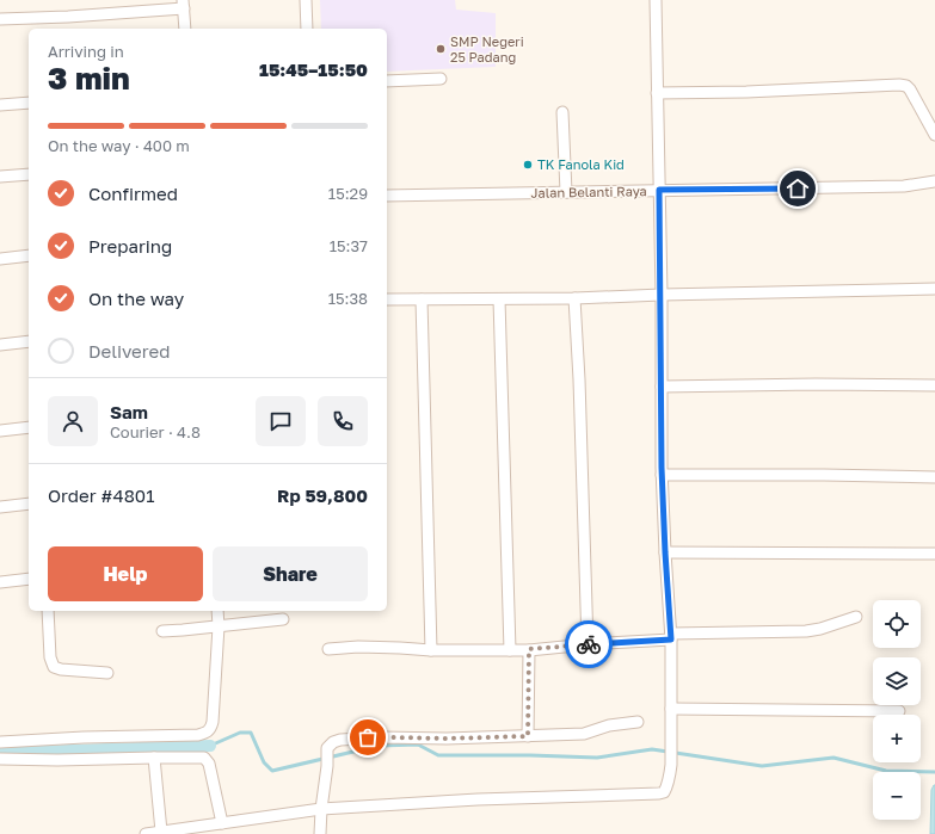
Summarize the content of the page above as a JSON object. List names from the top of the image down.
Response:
{
  "streets": {
    "street": ["Jalan Belanti Raya"]
  },
  "places": ["SMP Negeri 25 Padang", "TK Fanola Kid"],
  "page": {
    "heading": ["3 min", "Arriving in", "15:45–15:50"],
    "panel": [
      "Sam",
      "Courier · 4.8",
      "Order #4801",
      "Rp 59,800"
    ],
    "bar": "On the way · 400 m",
    "list": [
      ["Confirmed", "15:29"],
      ["Preparing", "15:37"],
      ["On the way", "15:38"],
      "Delivered"
    ],
    "buttons": ["Help", "Share"],
    "map_buttons": ["+", "−"]
  }
}
